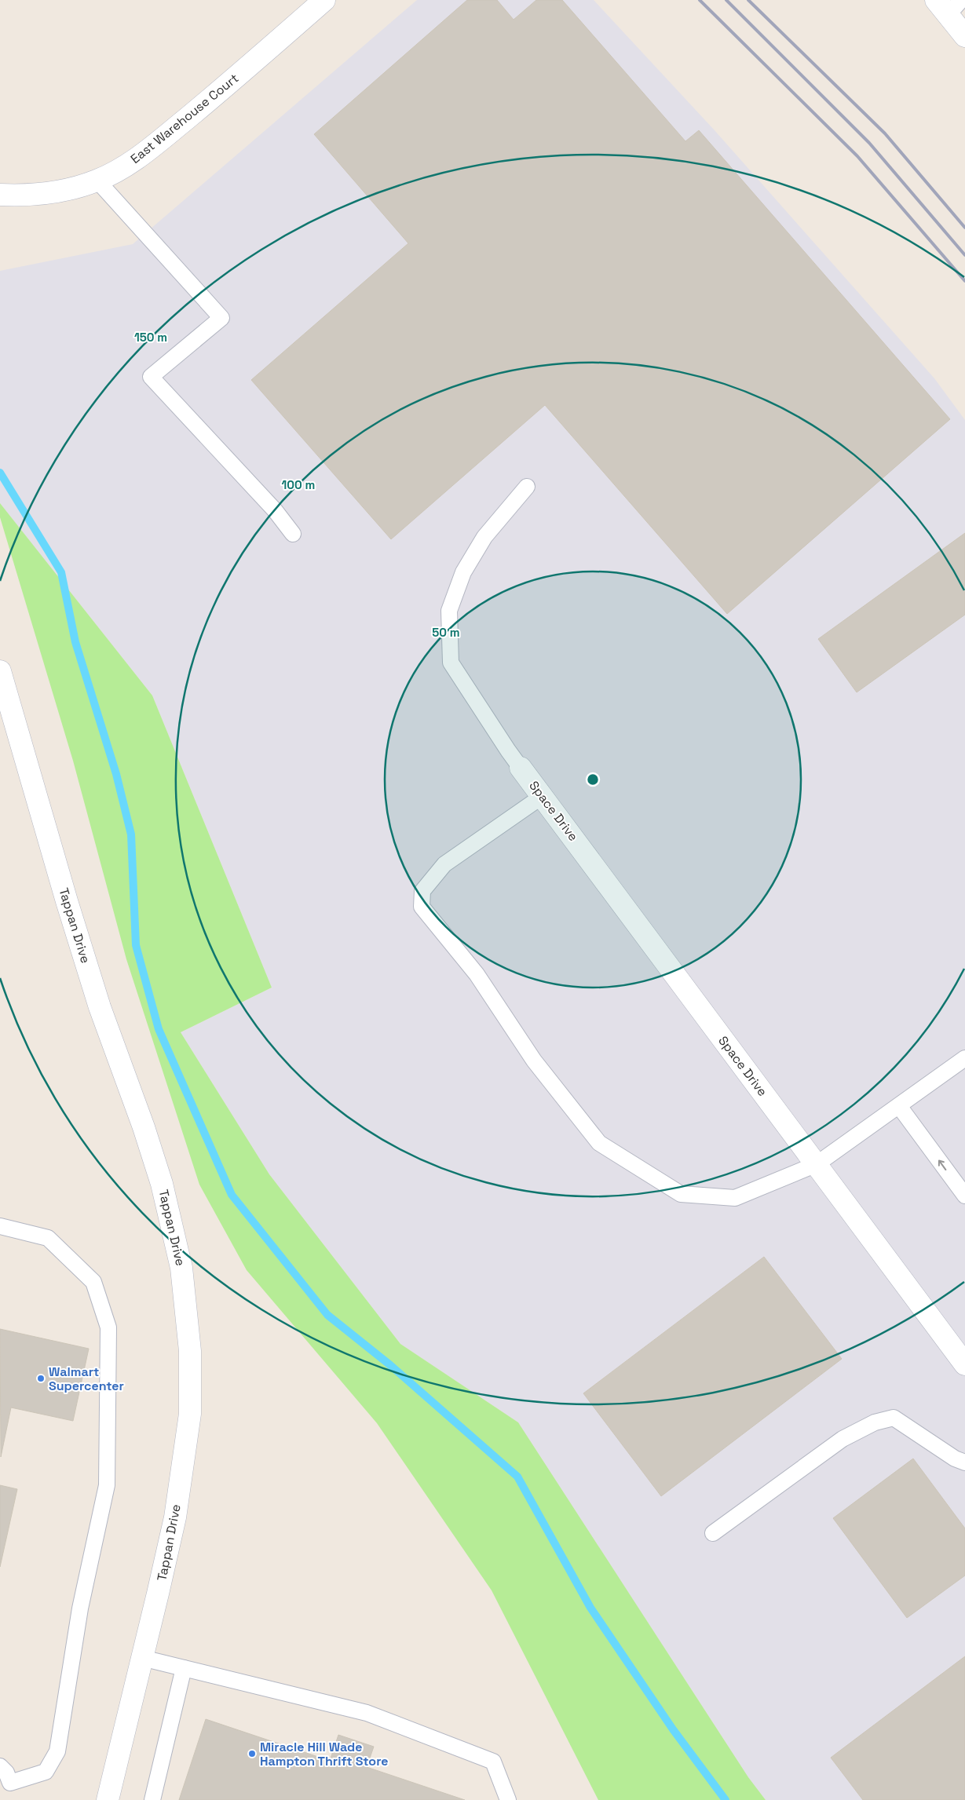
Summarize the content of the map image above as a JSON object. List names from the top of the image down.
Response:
{
  "streets": {
    "street": ["East Warehouse Court", "Space Drive", "Tappan Drive"]
  },
  "places": ["Walmart Supercenter", "Miracle Hill Wade Hampton Thrift Store"],
  "rings": ["150 m", "100 m", "50 m"]
}
